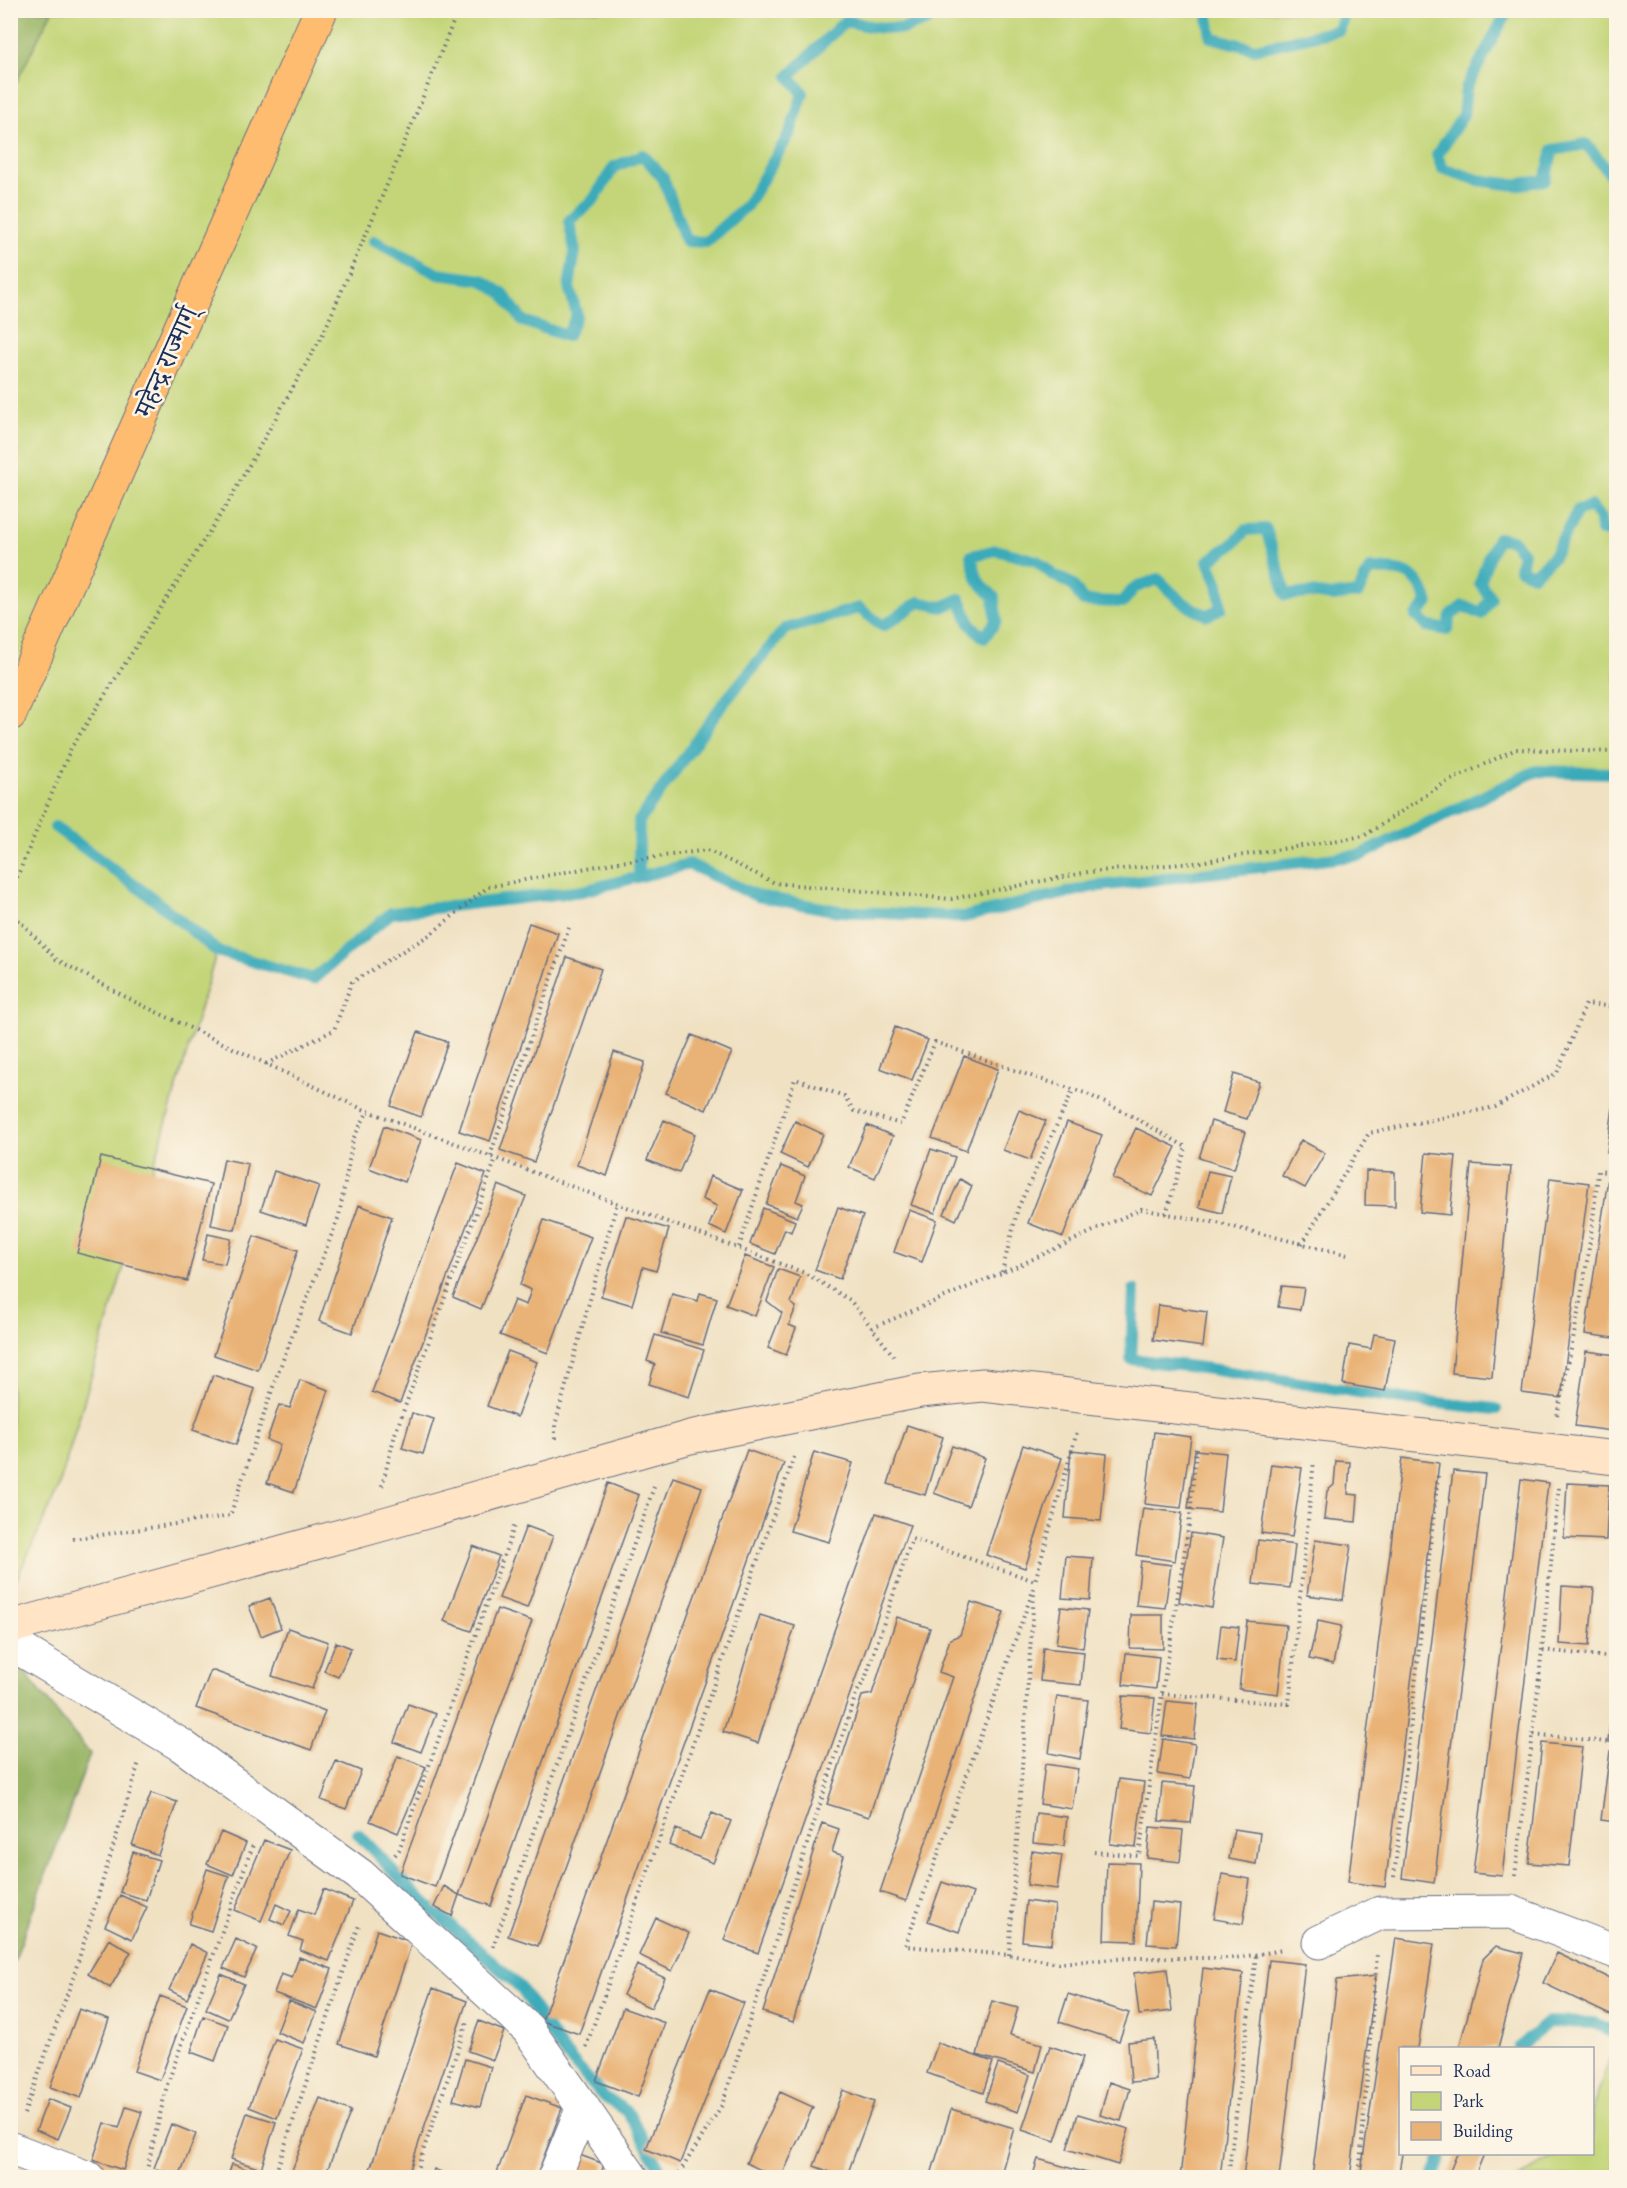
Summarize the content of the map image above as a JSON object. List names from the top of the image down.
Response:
{
  "streets": {
    "highway": ["महेन्द्र राज्मार्ग्"]
  },
  "legend": ["Road", "Park", "Building"]
}
